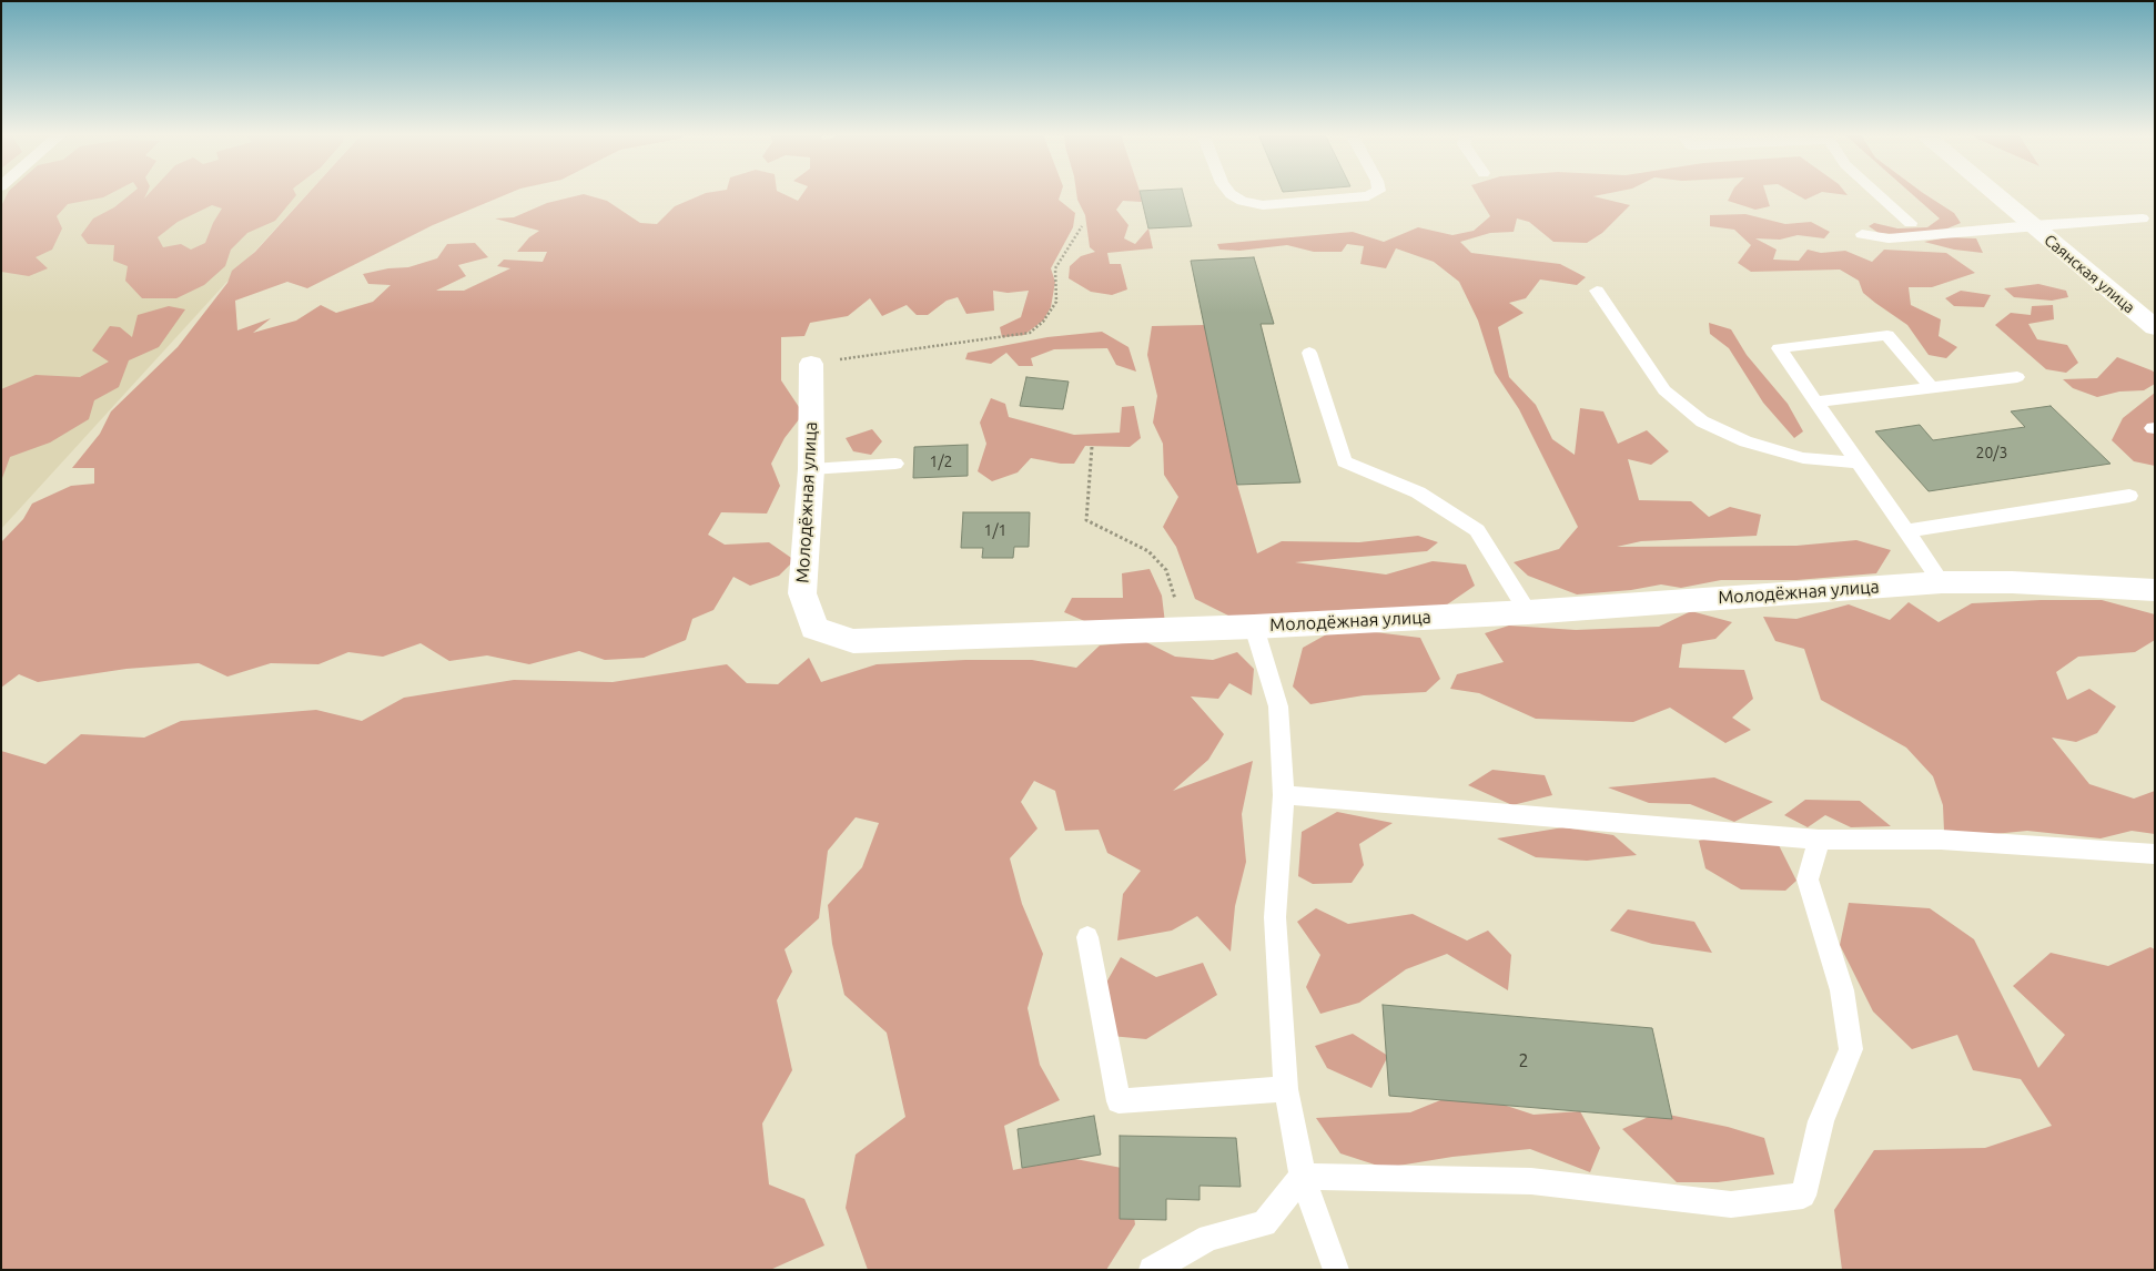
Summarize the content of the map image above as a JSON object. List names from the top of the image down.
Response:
{
  "streets": {
    "street": ["Саянская улица", "Молодёжная улица"]
  },
  "house_numbers": [
    "20/3",
    "1/2",
    "1/1",
    "2"
  ]
}
